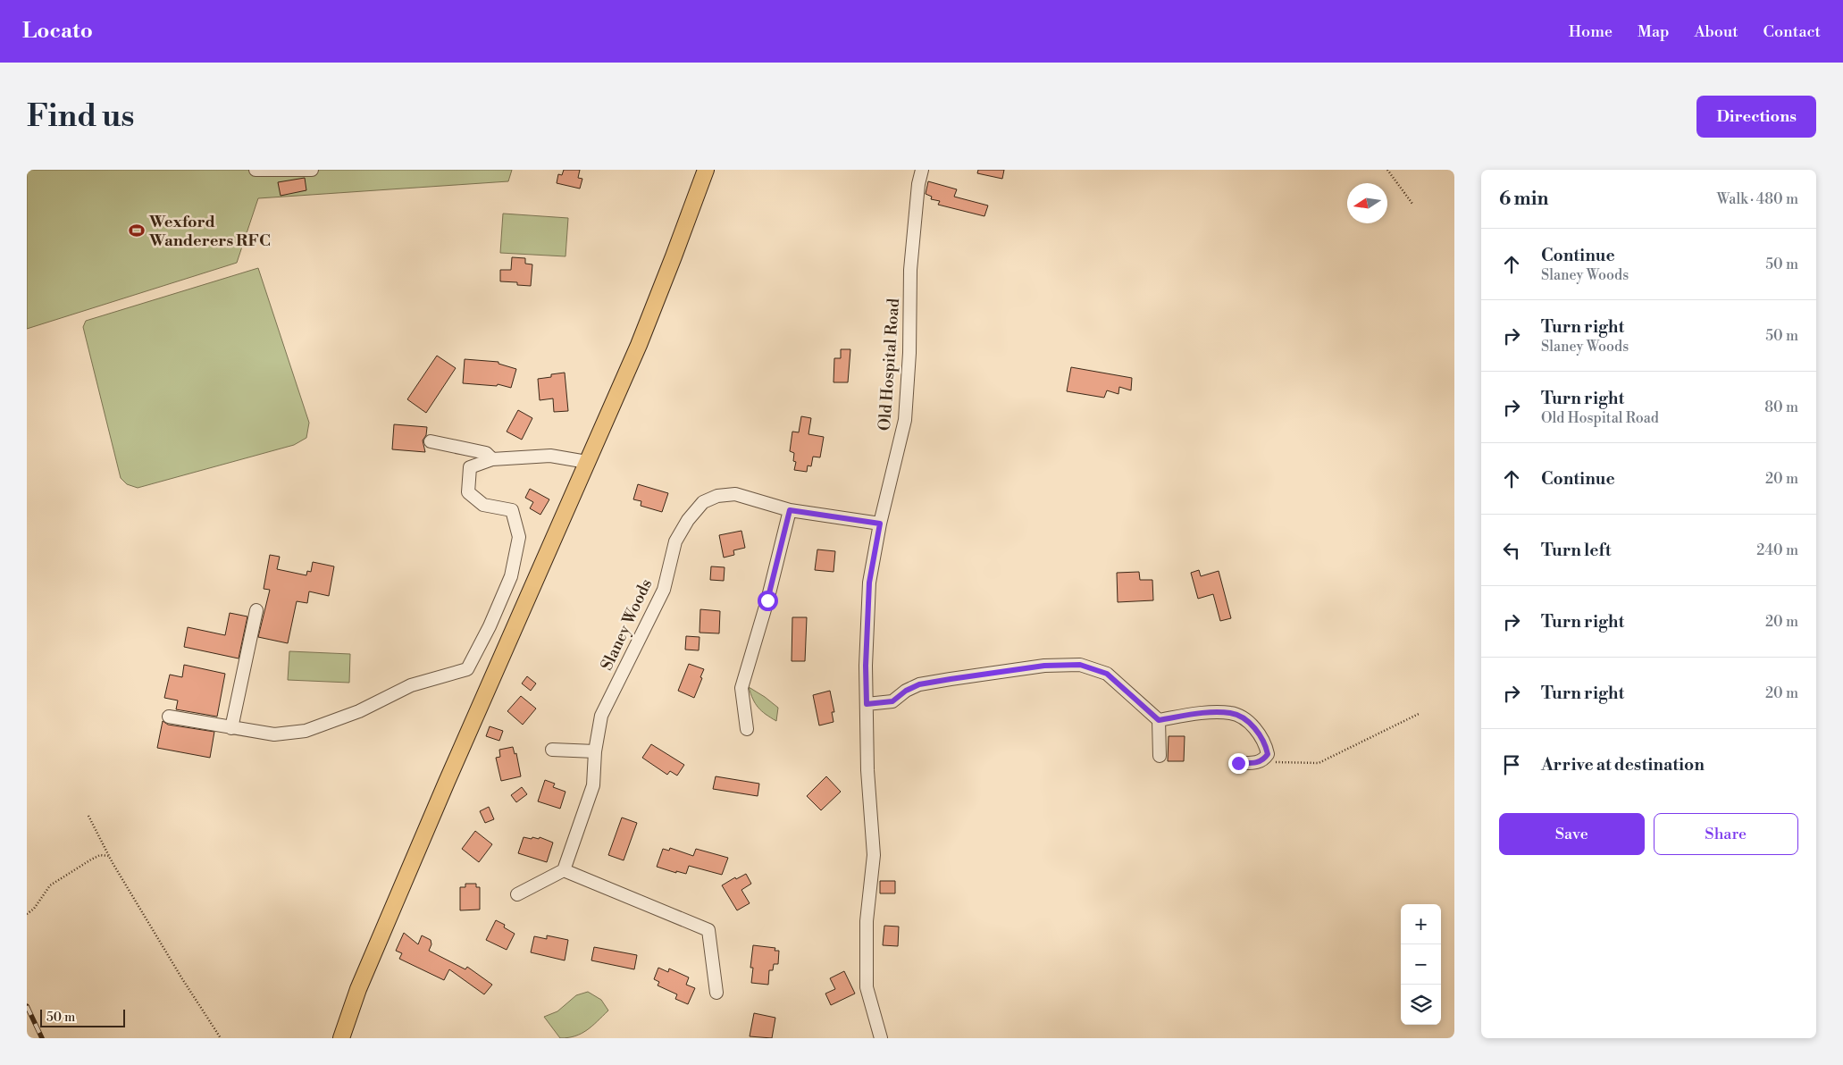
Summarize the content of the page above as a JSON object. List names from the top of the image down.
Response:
{
  "streets": {
    "street": ["Old Hospital Road", "Slaney Woods"]
  },
  "crossings": [
    ["Old Hospital Road", "Slaney Woods"]
  ],
  "places": {
    "sports": ["Wexford Wanderers RFC"]
  },
  "scale_bar": "50 m",
  "north": "left",
  "page": {
    "header": "Locato",
    "nav": [
      "Home",
      "Map",
      "About",
      "Contact"
    ],
    "buttons": [
      "Directions",
      ["Save", "Share"]
    ],
    "title": "Find us",
    "heading": ["6 min", "Walk · 480 m"],
    "list": [
      ["Continue", "Slaney Woods", "50 m"],
      ["Turn right", "Slaney Woods", "50 m"],
      ["Turn right", "Old Hospital Road", "80 m"],
      ["Continue", "20 m"],
      ["Turn left", "240 m"],
      ["Turn right", "20 m"],
      ["Turn right", "20 m"],
      "Arrive at destination"
    ],
    "map_buttons": ["+", "−"],
    "scale": "50 m"
  }
}
